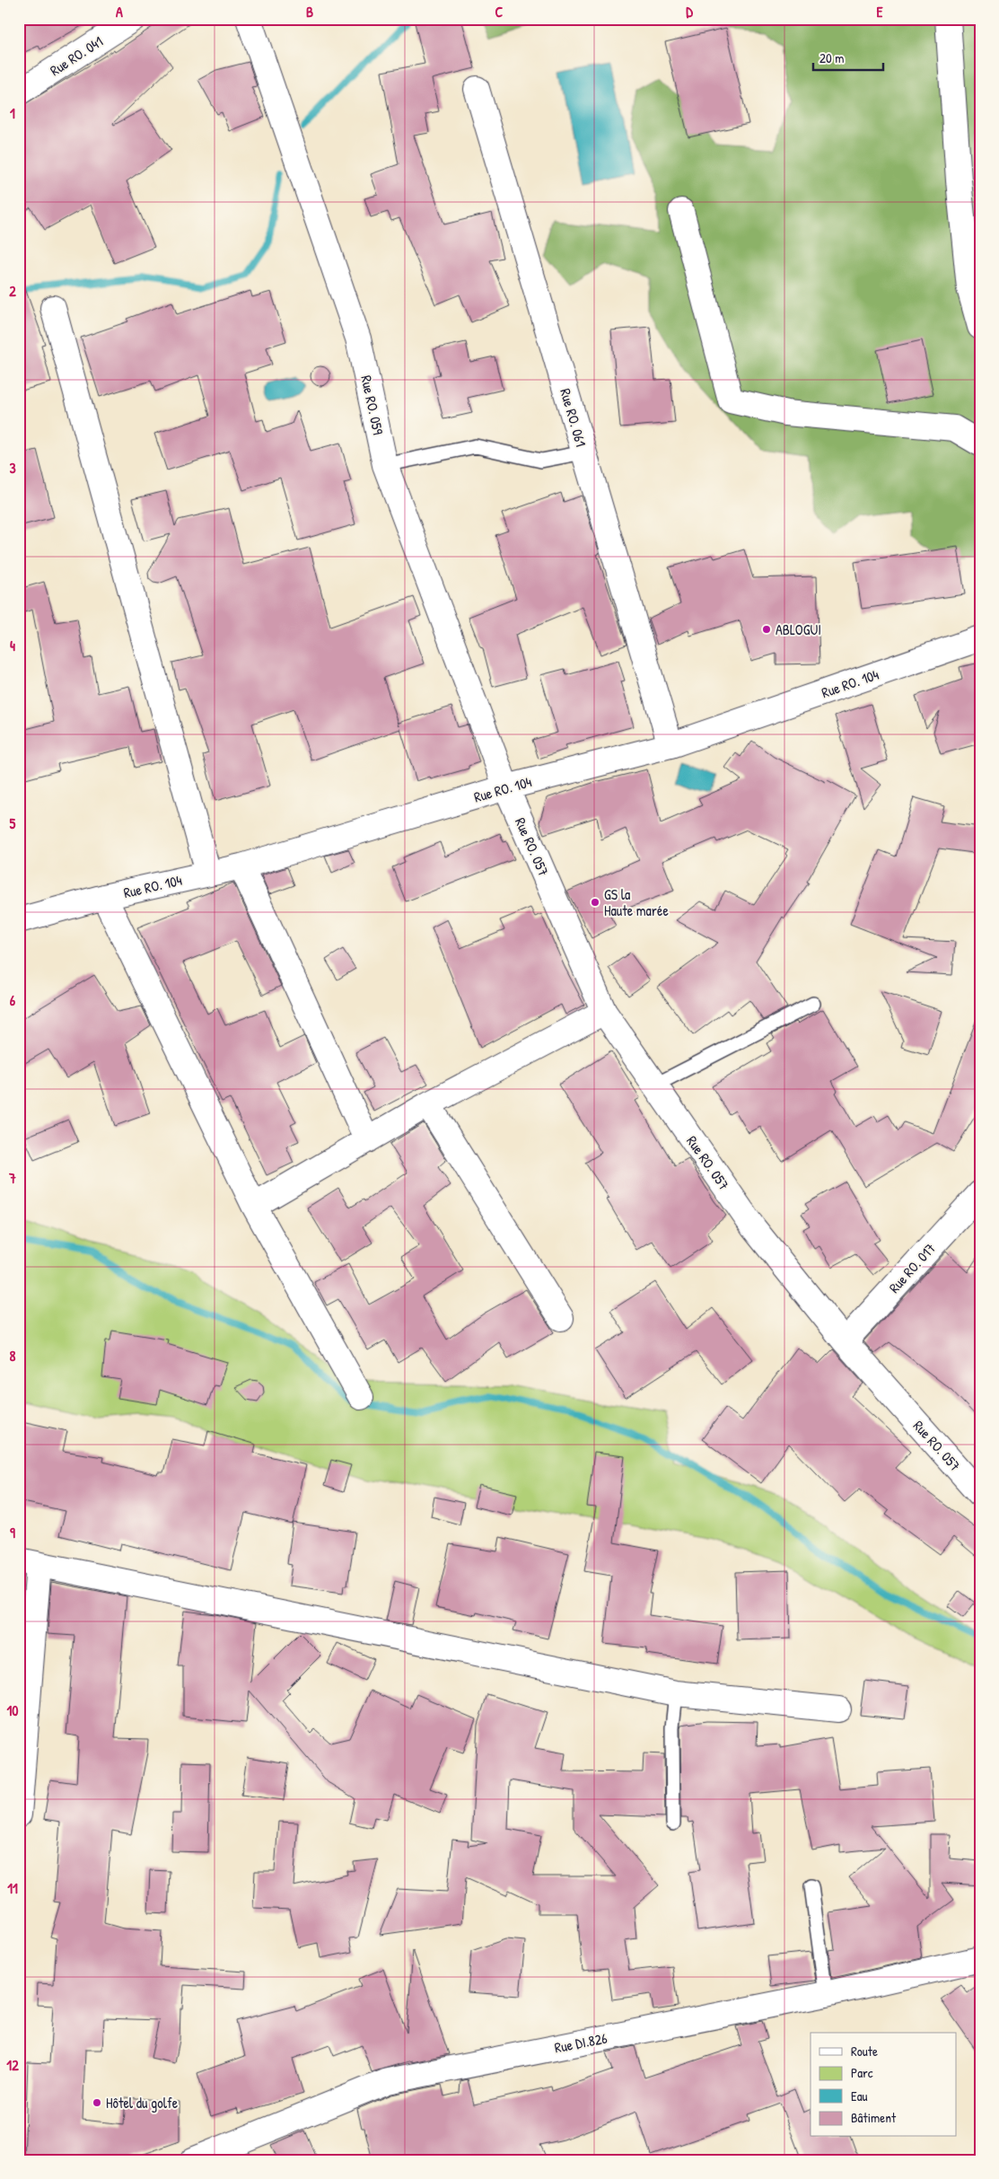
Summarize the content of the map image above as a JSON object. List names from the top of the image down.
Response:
{
  "streets": {
    "street": [
      "Rue RO. 041",
      "Rue RO. 059",
      "Rue RO. 061",
      "Rue RO. 104",
      "Rue RO. 057",
      "Rue RO. 017",
      "Rue DI.826"
    ]
  },
  "crossings": [
    ["Rue RO. 059", "Rue RO. 104"],
    ["Rue RO. 059", "Rue RO. 057"],
    ["Rue RO. 061", "Rue RO. 104"],
    ["Rue RO. 104", "Rue RO. 057"],
    ["Rue RO. 057", "Rue RO. 017"]
  ],
  "places": ["ABLOGUI", "GS la Haute marée", "Hôtel du golfe"],
  "legend": [
    "Route",
    "Parc",
    "Eau",
    "Bâtiment"
  ],
  "scale_bar": "20 m",
  "grid": {
    "columns": [
      "A",
      "B",
      "C",
      "D",
      "E"
    ],
    "rows": [
      "1",
      "2",
      "3",
      "4",
      "5",
      "6",
      "7",
      "8",
      "9",
      "10",
      "11",
      "12"
    ]
  }
}
